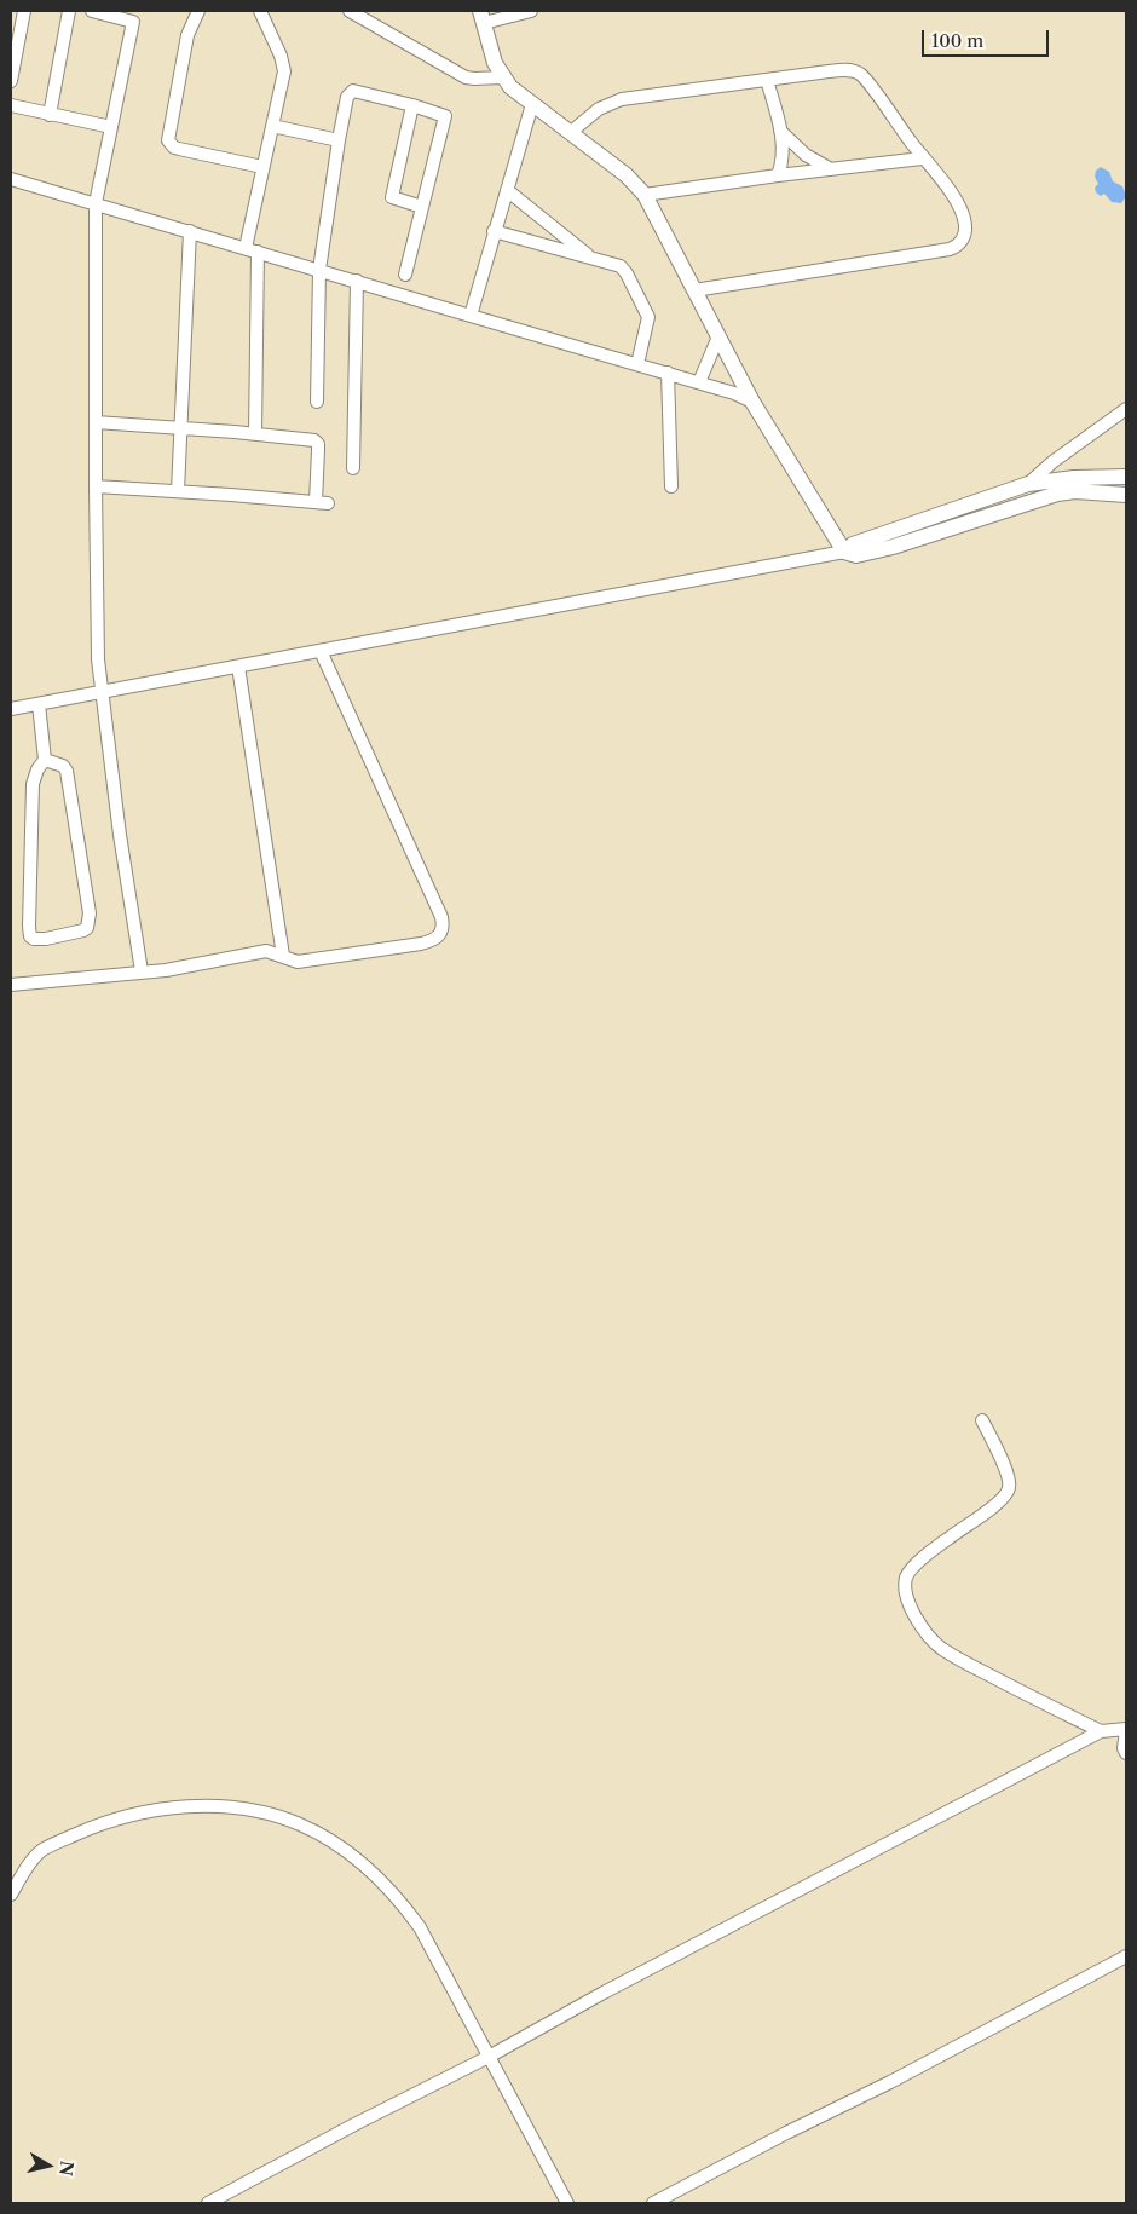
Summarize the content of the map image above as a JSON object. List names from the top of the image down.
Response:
{
  "scale_bar": "100 m",
  "north": "right"
}
